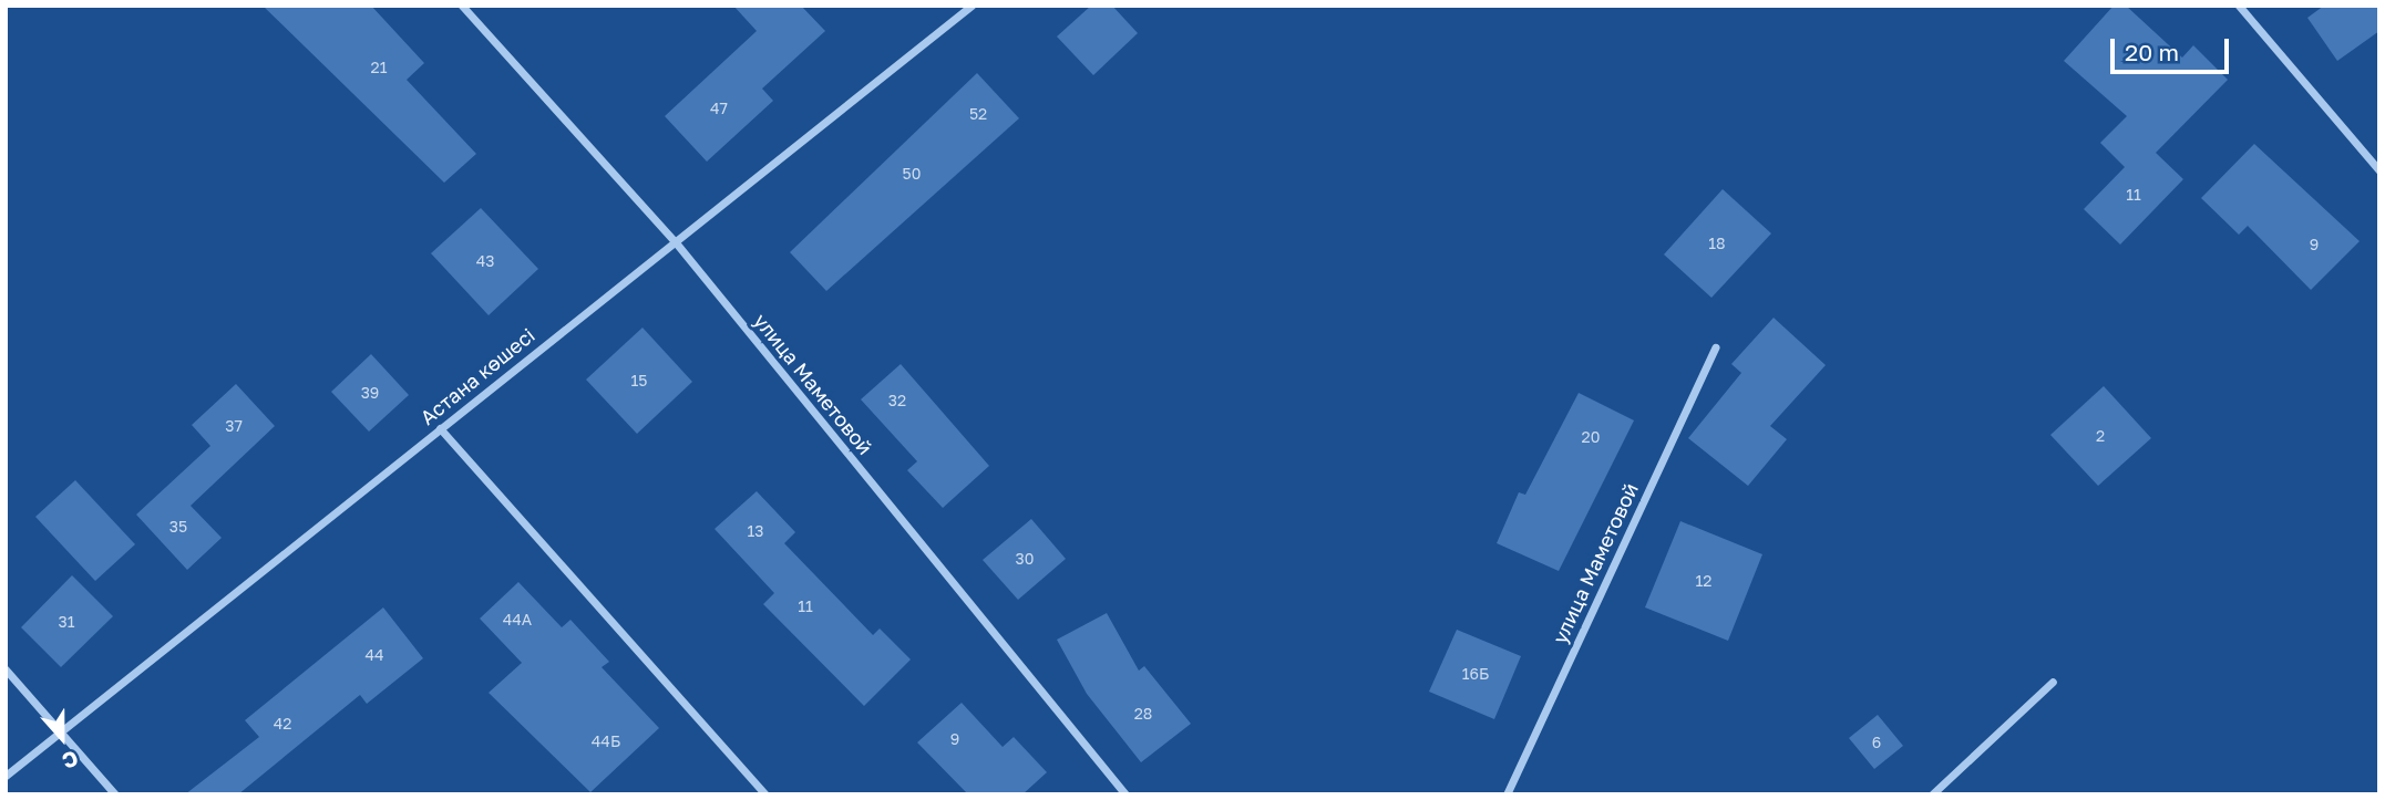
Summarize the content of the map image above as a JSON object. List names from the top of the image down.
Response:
{
  "streets": {
    "street": ["Астана көшесі", "улица Маметовой"]
  },
  "crossings": [
    ["Астана көшесі", "улица Маметовой"]
  ],
  "house_numbers": [
    "21",
    "47",
    "52",
    "50",
    "11",
    "18",
    "9",
    "43",
    "15",
    "39",
    "32",
    "37",
    "2",
    "20",
    "35",
    "13",
    "30",
    "12",
    "11",
    "44А",
    "31",
    "44",
    "16Б",
    "28",
    "42",
    "9",
    "44Б",
    "6"
  ],
  "scale_bar": "20 m",
  "north": "bottom"
}
